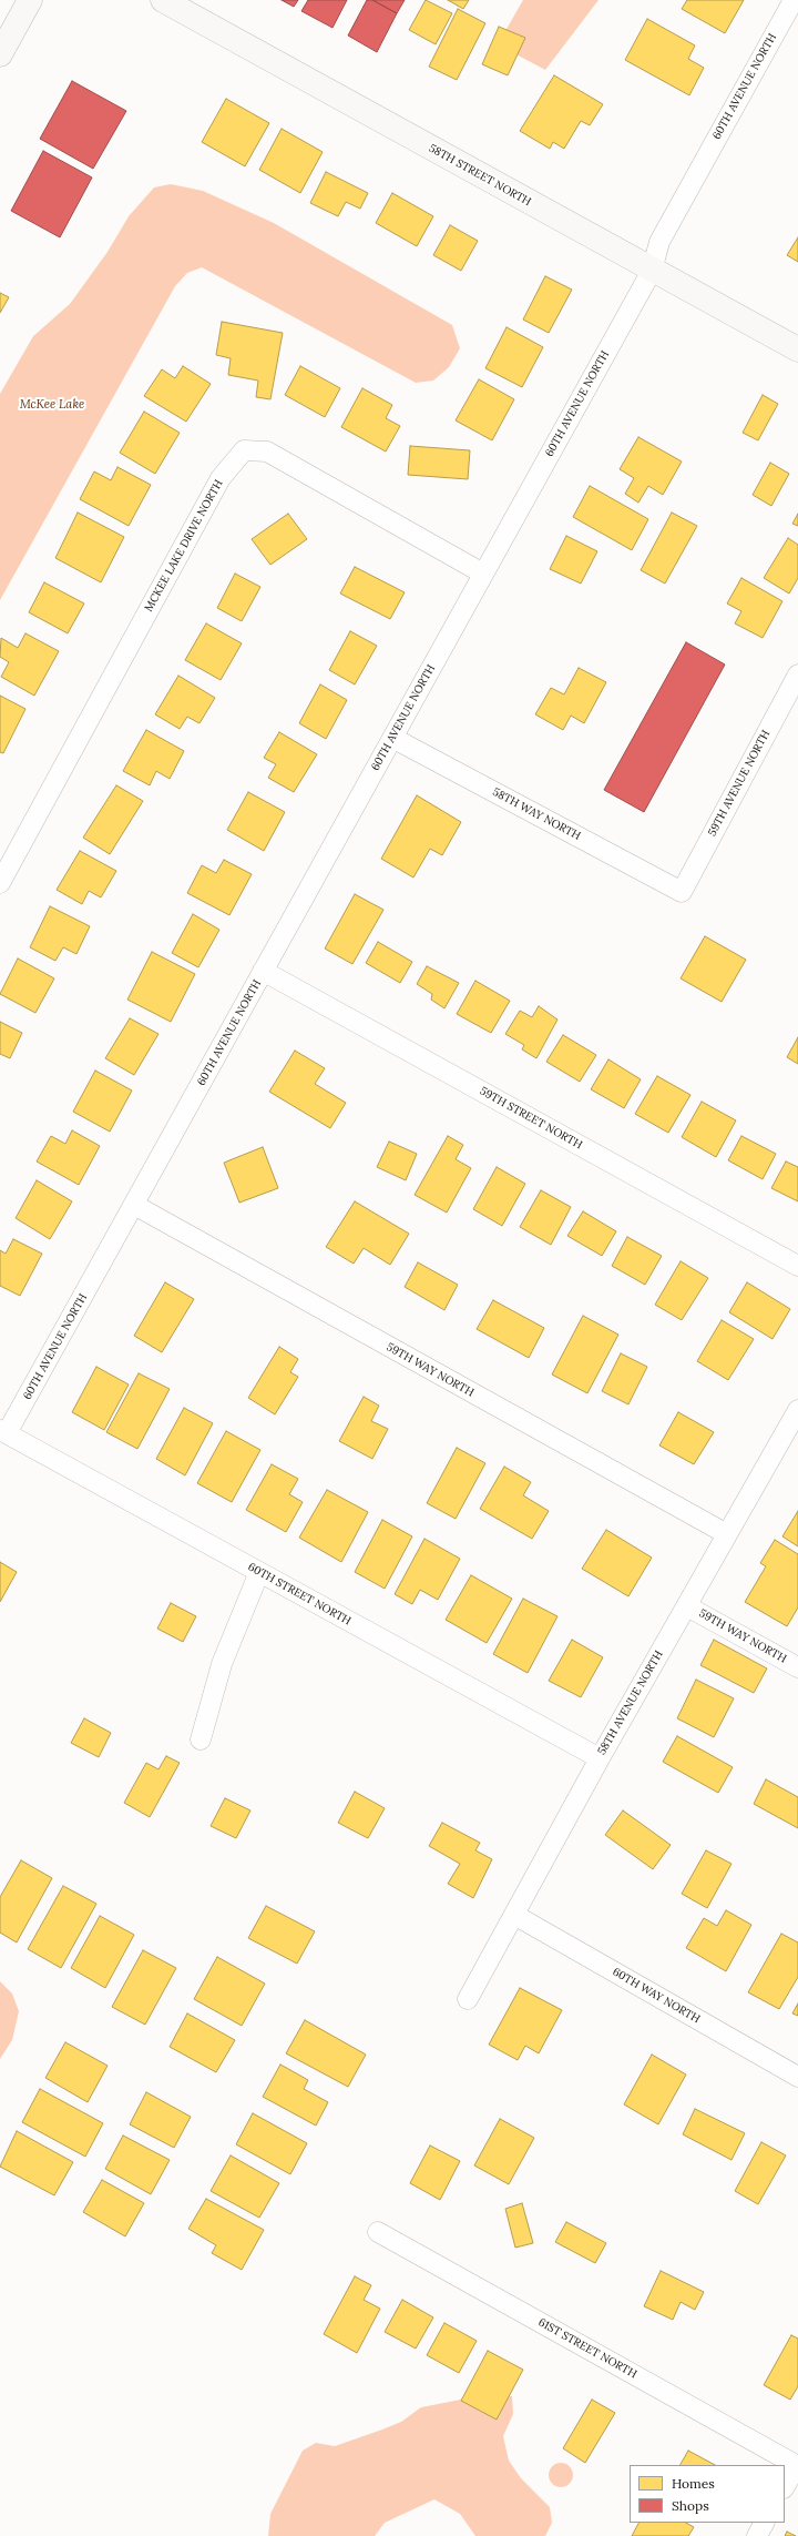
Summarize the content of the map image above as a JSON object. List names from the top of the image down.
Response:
{
  "streets": {
    "street": [
      "60TH AVENUE NORTH",
      "58TH STREET NORTH",
      "MCKEE LAKE DRIVE NORTH",
      "59TH AVENUE NORTH",
      "58TH WAY NORTH",
      "59TH STREET NORTH",
      "59TH WAY NORTH",
      "60TH STREET NORTH",
      "58TH AVENUE NORTH",
      "60TH WAY NORTH",
      "61ST STREET NORTH"
    ]
  },
  "crossings": [
    ["60TH AVENUE NORTH", "58TH STREET NORTH"],
    ["60TH AVENUE NORTH", "MCKEE LAKE DRIVE NORTH"],
    ["60TH AVENUE NORTH", "58TH WAY NORTH"],
    ["60TH AVENUE NORTH", "59TH STREET NORTH"],
    ["60TH AVENUE NORTH", "59TH WAY NORTH"],
    ["60TH AVENUE NORTH", "60TH STREET NORTH"],
    ["59TH AVENUE NORTH", "58TH WAY NORTH"],
    ["59TH WAY NORTH", "58TH AVENUE NORTH"],
    ["60TH STREET NORTH", "58TH AVENUE NORTH"],
    ["58TH AVENUE NORTH", "60TH WAY NORTH"]
  ],
  "water": ["McKee Lake"],
  "legend": ["Homes", "Shops"]
}
